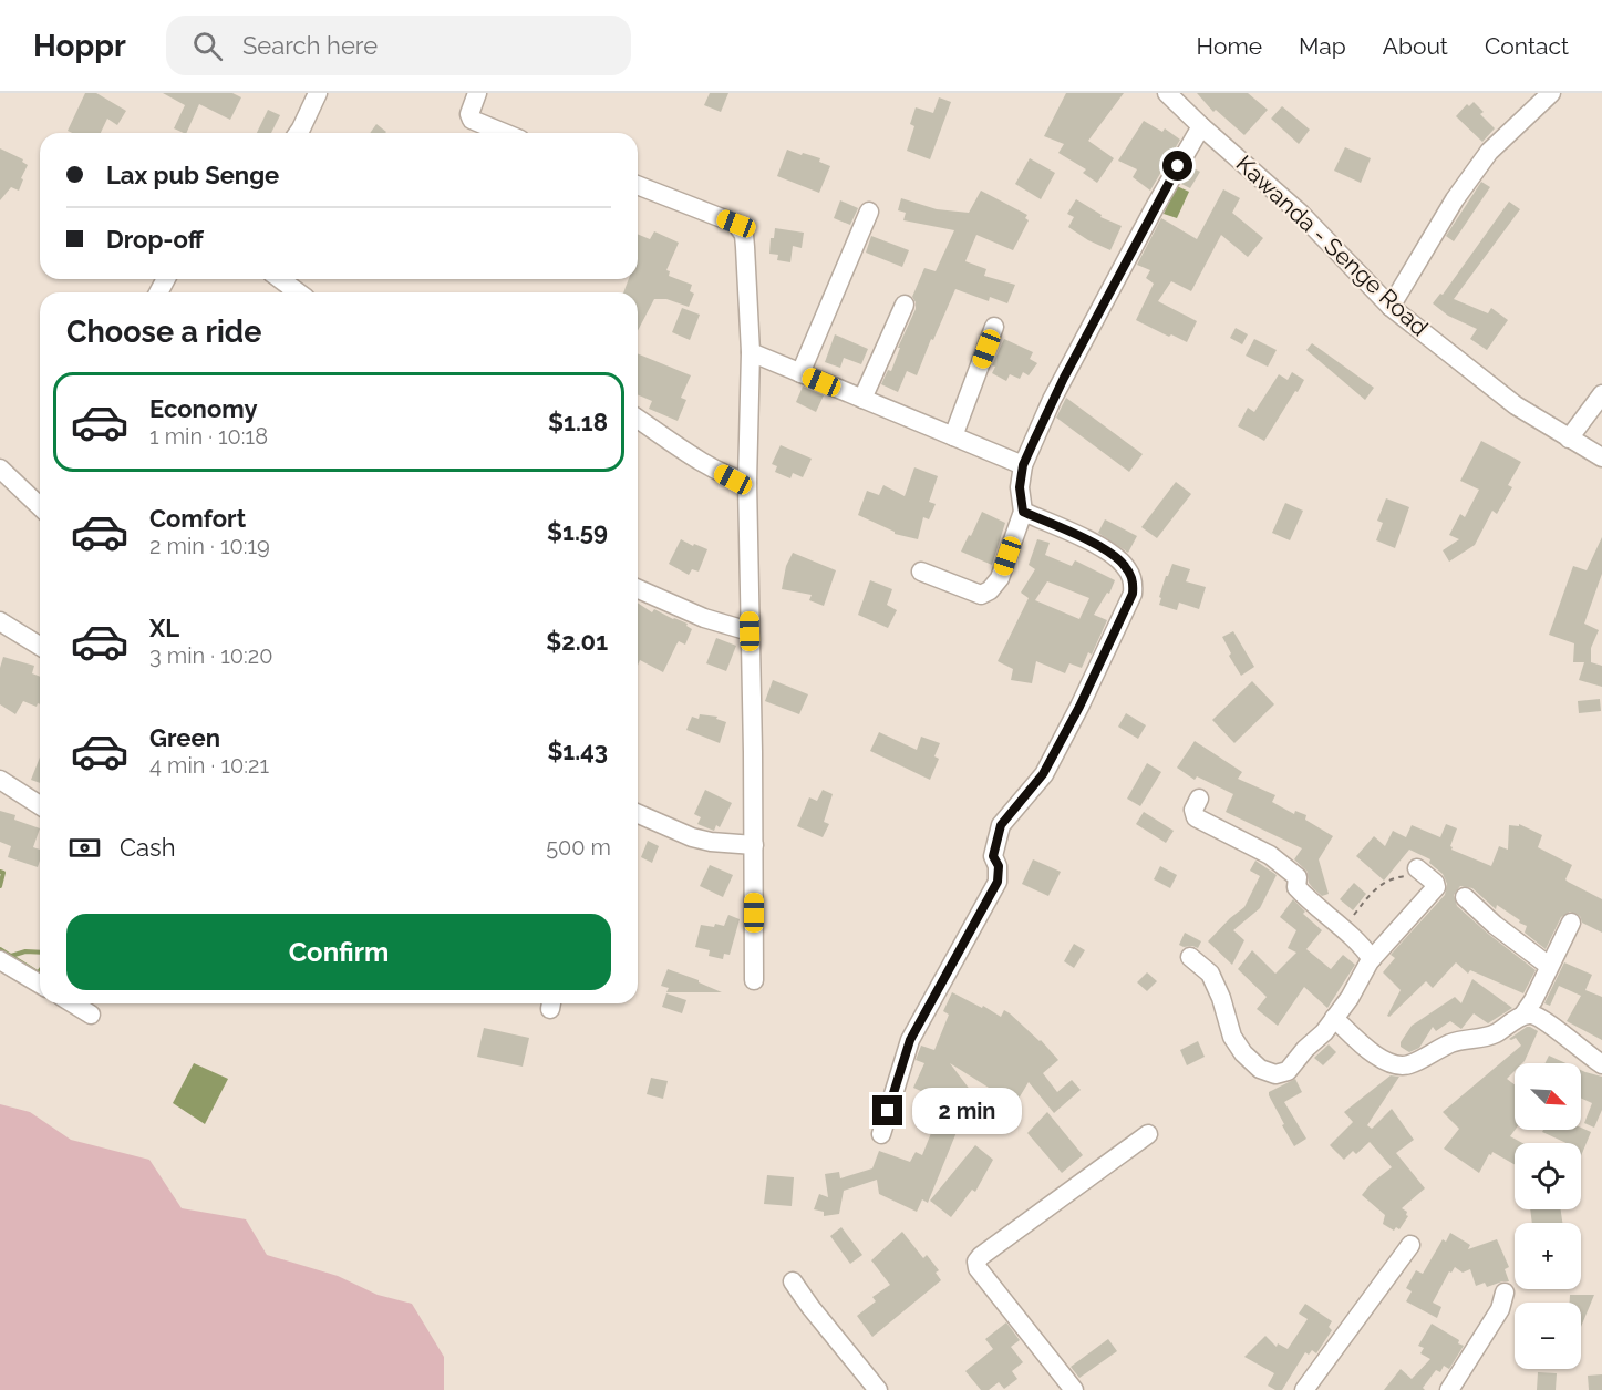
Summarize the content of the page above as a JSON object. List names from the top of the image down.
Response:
{
  "streets": {
    "street": ["Kawanda - Senge Road"]
  },
  "north": "bottom right",
  "page": {
    "header": "Hoppr",
    "search": "Search here",
    "nav": [
      "Home",
      "Map",
      "About",
      "Contact"
    ],
    "banner": ["Lax pub Senge", "Drop-off"],
    "heading": "Choose a ride",
    "list": [
      {
        "name": "Economy",
        "note": "1 min · 10:18",
        "value": "$1.18"
      },
      {
        "name": "Comfort",
        "note": "2 min · 10:19",
        "value": "$1.59"
      },
      {
        "name": "XL",
        "note": "3 min · 10:20",
        "value": "$2.01"
      },
      {
        "name": "Green",
        "note": "4 min · 10:21",
        "value": "$1.43"
      }
    ],
    "pay": ["Cash", "500 m"],
    "buttons": "Confirm",
    "map_buttons": ["+", "−"],
    "bubble": "2 min"
  }
}
